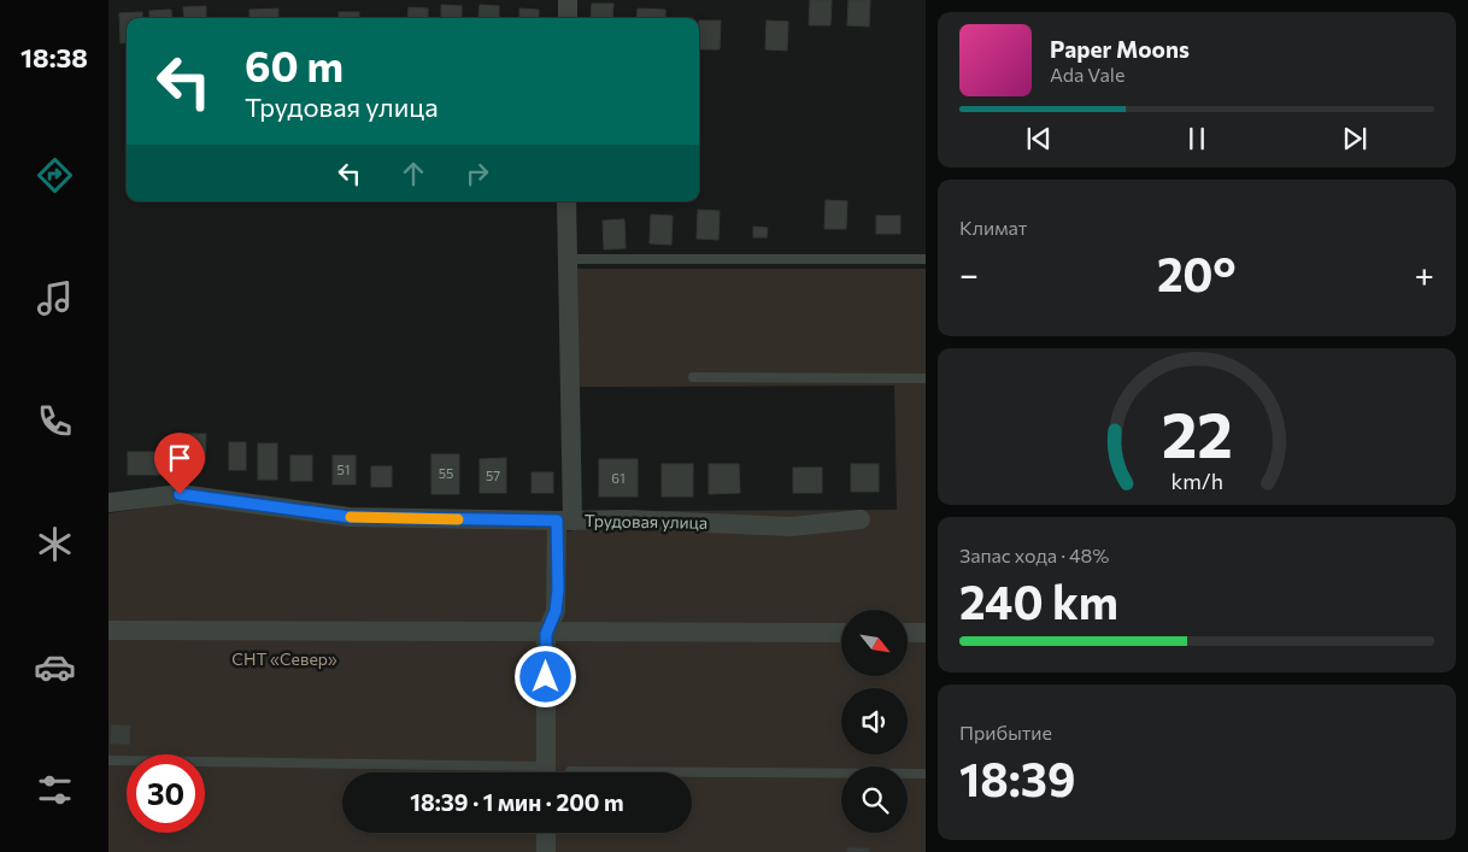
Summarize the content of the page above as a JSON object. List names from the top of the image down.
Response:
{
  "streets": {
    "street": ["Трудовая улица"]
  },
  "parks": ["СНТ «Север»"],
  "house_numbers": [
    "51",
    "55",
    "57",
    "61"
  ],
  "north": "bottom right",
  "page": {
    "tabs": "18:38",
    "turn": ["60 m", "Трудовая улица"],
    "song": ["Paper Moons", "Ada Vale"],
    "tile": [
      "Климат",
      ["Запас хода · 48%", "240 km"],
      ["Прибытие", "18:39"]
    ],
    "heat": ["−", "20°", "+"],
    "limit": "30",
    "trip": "18:39 · 1 мин · 200 m",
    "gauge": ["22", "km/h"]
  }
}
